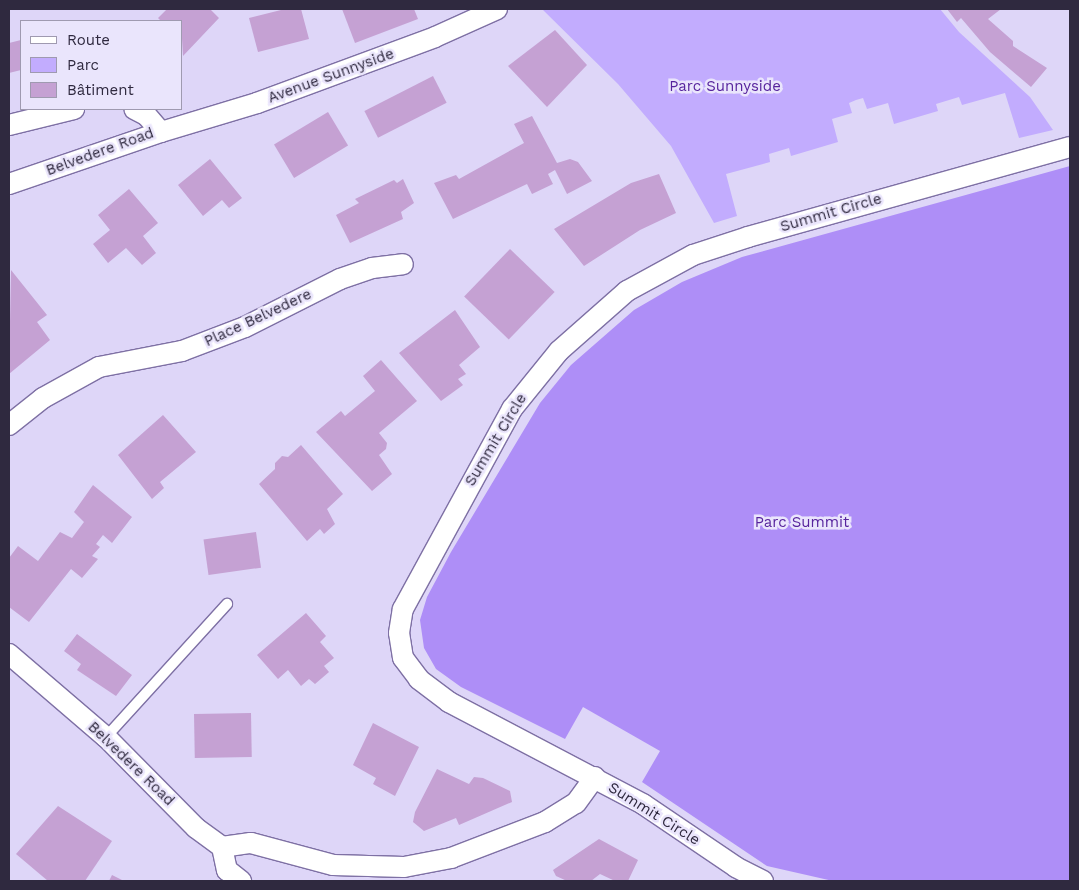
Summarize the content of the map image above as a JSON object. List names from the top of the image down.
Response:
{
  "streets": {
    "street": [
      "Avenue Sunnyside",
      "Belvedere Road",
      "Summit Circle",
      "Place Belvedere"
    ]
  },
  "crossings": [
    ["Avenue Sunnyside", "Belvedere Road"]
  ],
  "parks": ["Parc Sunnyside", "Parc Summit"],
  "legend": ["Route", "Parc", "Bâtiment"]
}
